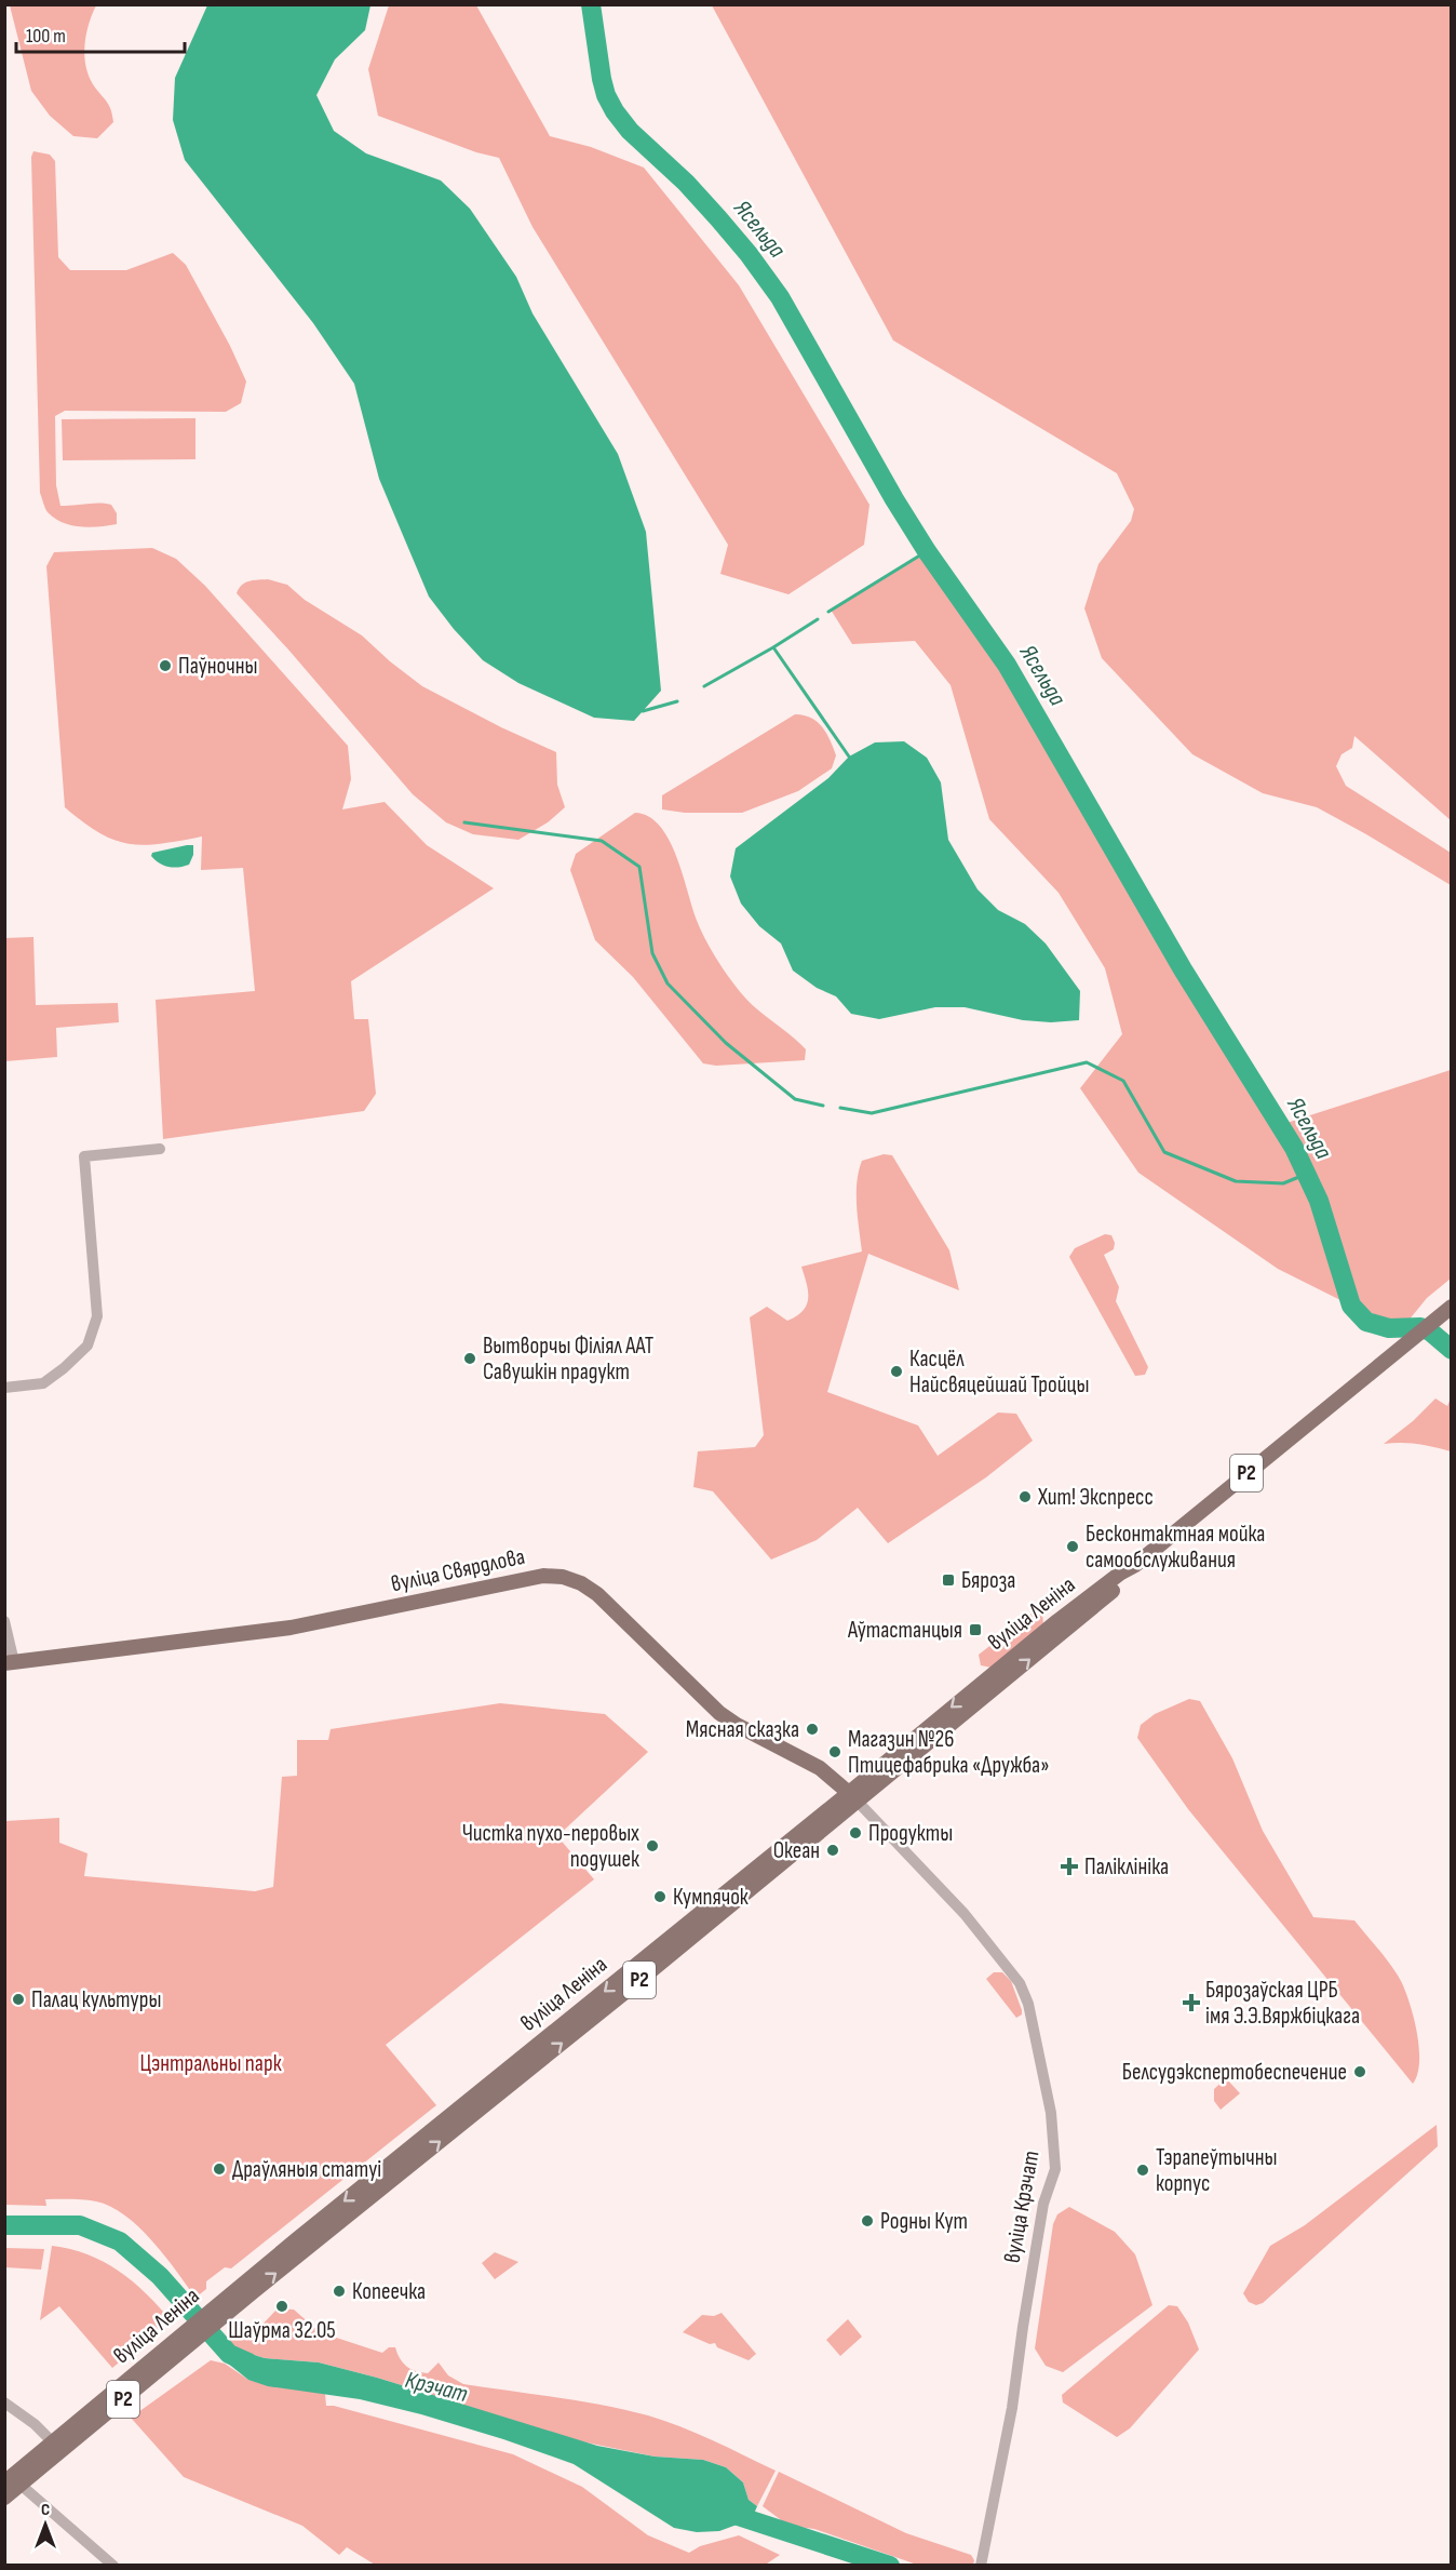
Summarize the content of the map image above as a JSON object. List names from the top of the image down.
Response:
{
  "streets": {
    "main road": ["Р2", "вуліца Свярдлова", "вуліца Леніна"],
    "street": ["вуліца Крэчат"]
  },
  "crossings": [
    ["вуліца Свярдлова", "вуліца Леніна"],
    ["вуліца Свярдлова", "вуліца Крэчат"],
    ["вуліца Леніна", "вуліца Крэчат"]
  ],
  "water": ["Ясельда", "Крэчат"],
  "parks": ["Цэнтральны парк"],
  "places": {
    "other": [
      "Паўночны",
      "Вытворчы Філіял ААТ Савушкін прадукт",
      "Касцёл Найсвяцейшай Тройцы",
      "Хит! Экспресс",
      "Бесконтактная мойка самообслуживания",
      "Мясная сказка",
      "Магазин №26 Птицефабрика «Дружба»",
      "Продукты",
      "Чистка пухо-перовых подушек",
      "Океан",
      "Кумпячок",
      "Палац культуры",
      "Белсудэкспертобеспечение",
      "Драўляныя статуі",
      "Тэрапеўтычны корпус",
      "Родны Кут",
      "Копеечка",
      "Шаўрма 32.05"
    ],
    "transit": ["Бяроза", "Аўтастанцыя"],
    "health": ["Паліклініка", "Бярозаўская ЦРБ імя Э.Э.Вяржбіцкага"]
  },
  "scale_bar": "100 m",
  "north": "top"
}
